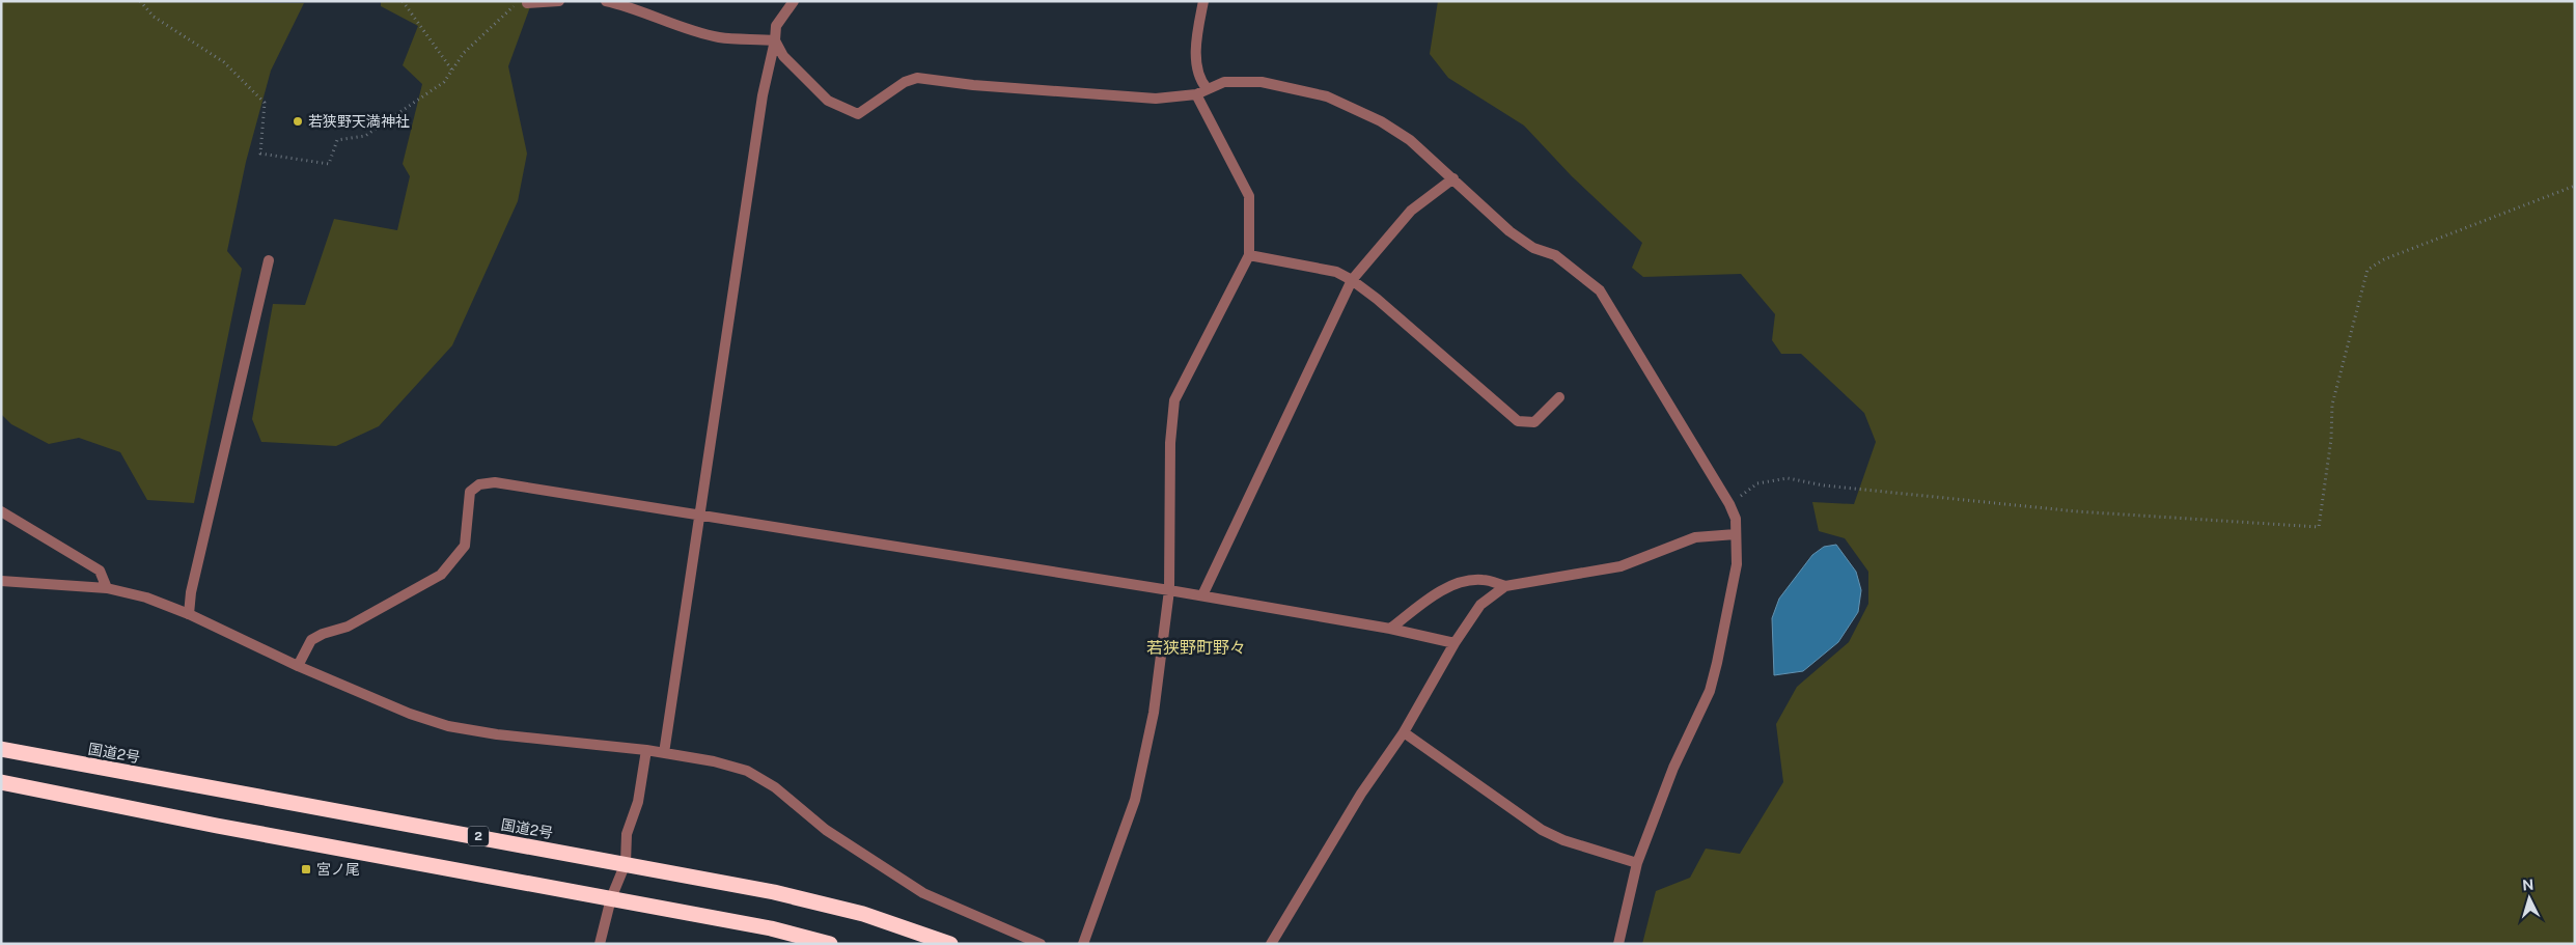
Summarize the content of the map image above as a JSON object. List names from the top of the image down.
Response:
{
  "streets": {
    "highway": ["国道2号", "2"]
  },
  "districts": ["若狭野町野々"],
  "places": {
    "other": ["若狭野天満神社"],
    "transit": ["宮ノ尾"]
  },
  "north": "top"
}
